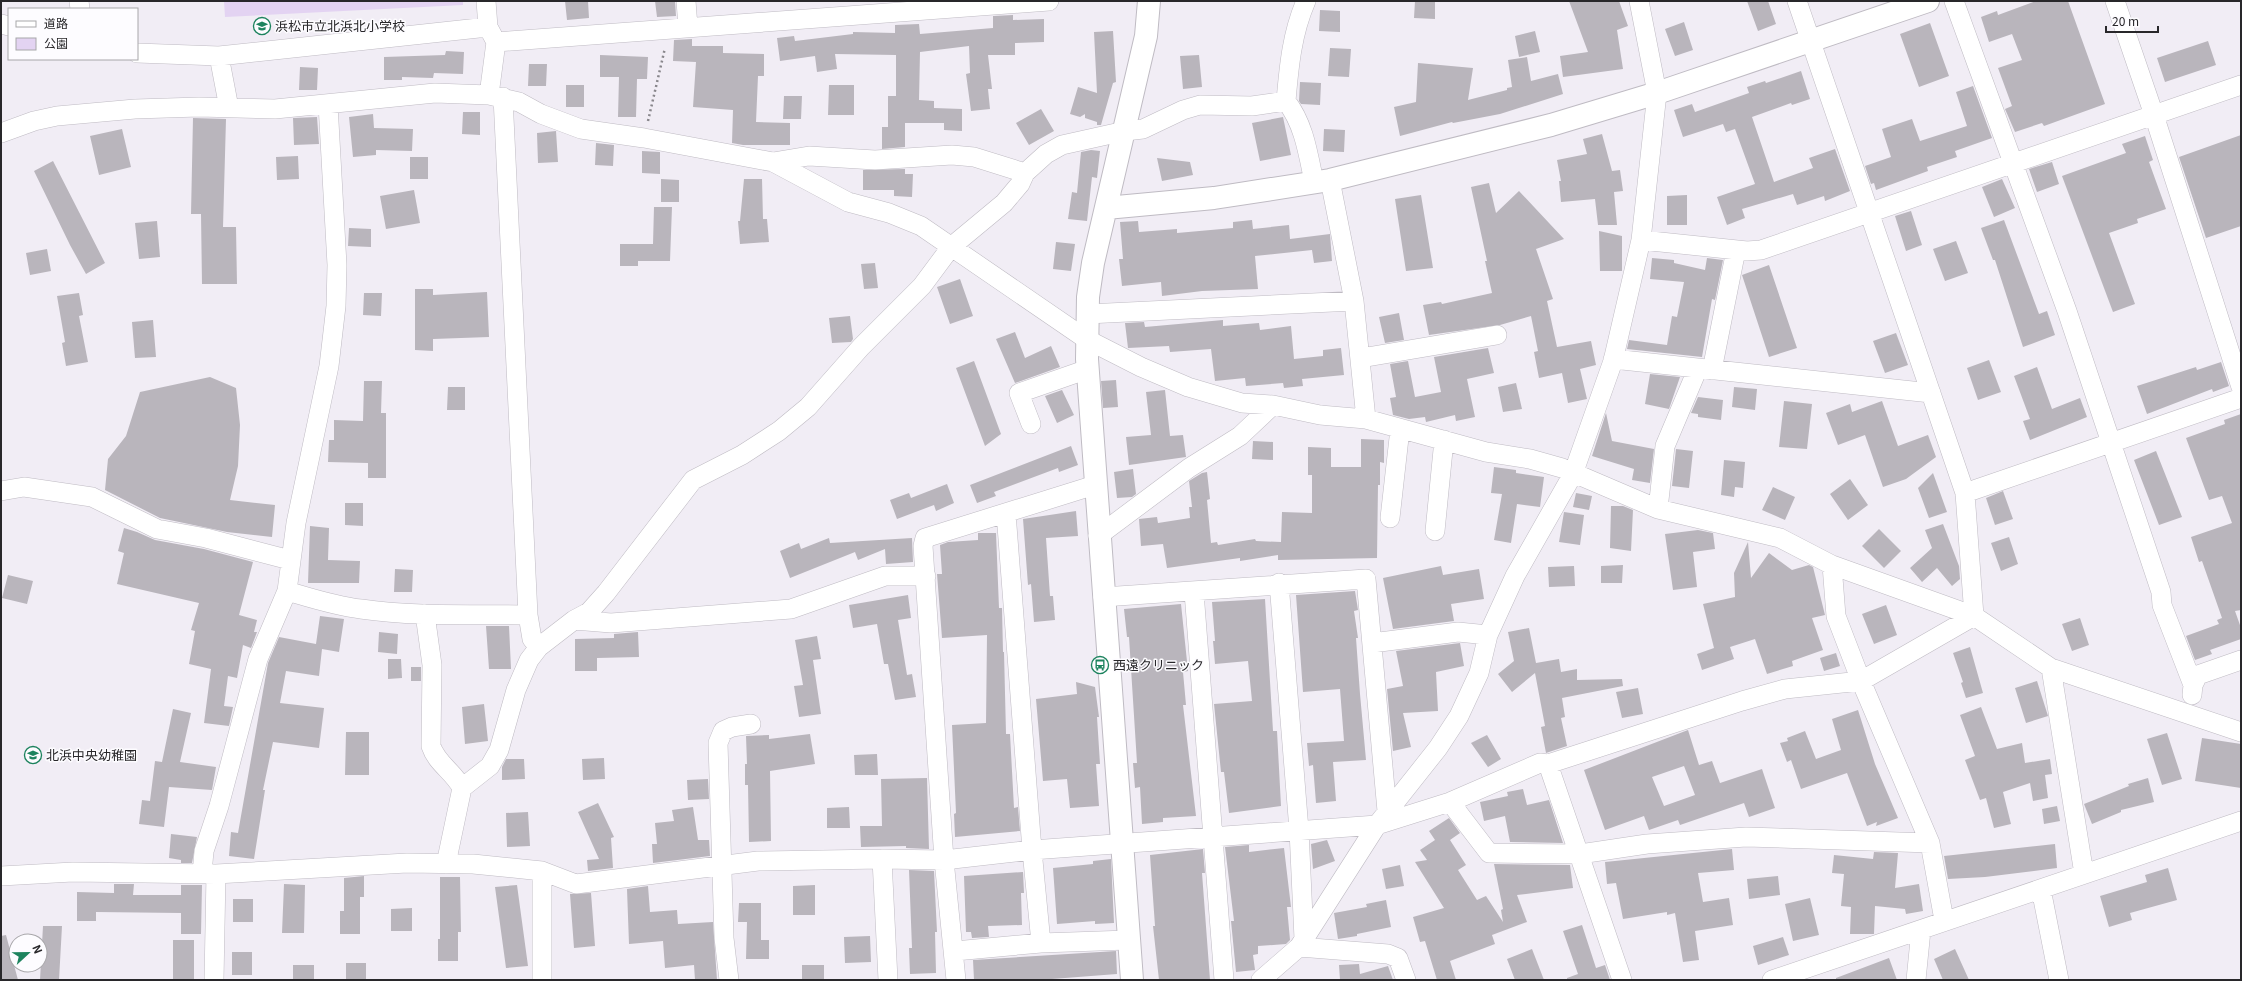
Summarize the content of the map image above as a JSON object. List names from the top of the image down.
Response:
{
  "places": {
    "school or university": ["浜松市立北浜北小学校", "北浜中央幼稚園"],
    "bus stop": ["西遠クリニック"]
  },
  "legend": ["道路", "公園"],
  "scale_bar": "20 m",
  "north": "right"
}
